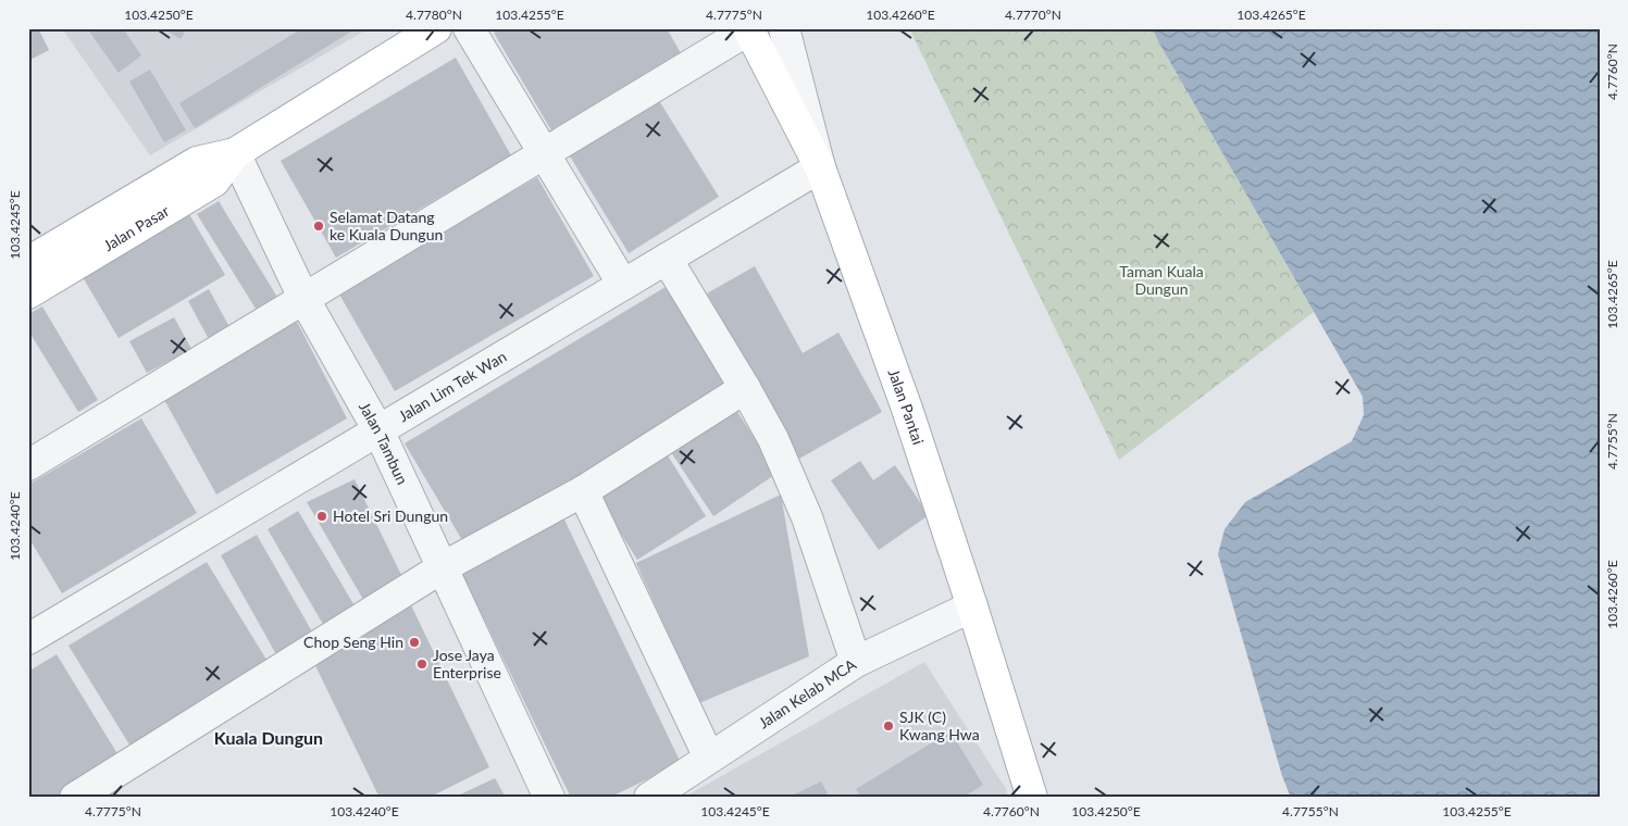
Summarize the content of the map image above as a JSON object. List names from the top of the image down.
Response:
{
  "streets": {
    "main road": ["Jalan Pasar", "Jalan Pantai"],
    "street": ["Jalan Lim Tek Wan", "Jalan Tambun", "Jalan Kelab MCA"]
  },
  "crossings": [
    ["Jalan Pasar", "Jalan Tambun"],
    ["Jalan Lim Tek Wan", "Jalan Pantai"],
    ["Jalan Lim Tek Wan", "Jalan Tambun"],
    ["Jalan Pantai", "Jalan Kelab MCA"]
  ],
  "districts": ["Kuala Dungun"],
  "parks": ["Taman Kuala Dungun"],
  "places": [
    "Selamat Datang ke Kuala Dungun",
    "Hotel Sri Dungun",
    "Chop Seng Hin",
    "Jose Jaya Enterprise",
    "SJK (C) Kwang Hwa"
  ],
  "coordinates": [
    "103.4250°E",
    "4.7780°N",
    "103.4255°E",
    "4.7775°N",
    "103.4260°E",
    "4.7770°N",
    "103.4265°E",
    "4.7760°N",
    "103.4245°E",
    "4.7755°N",
    "103.4240°E"
  ]
}
